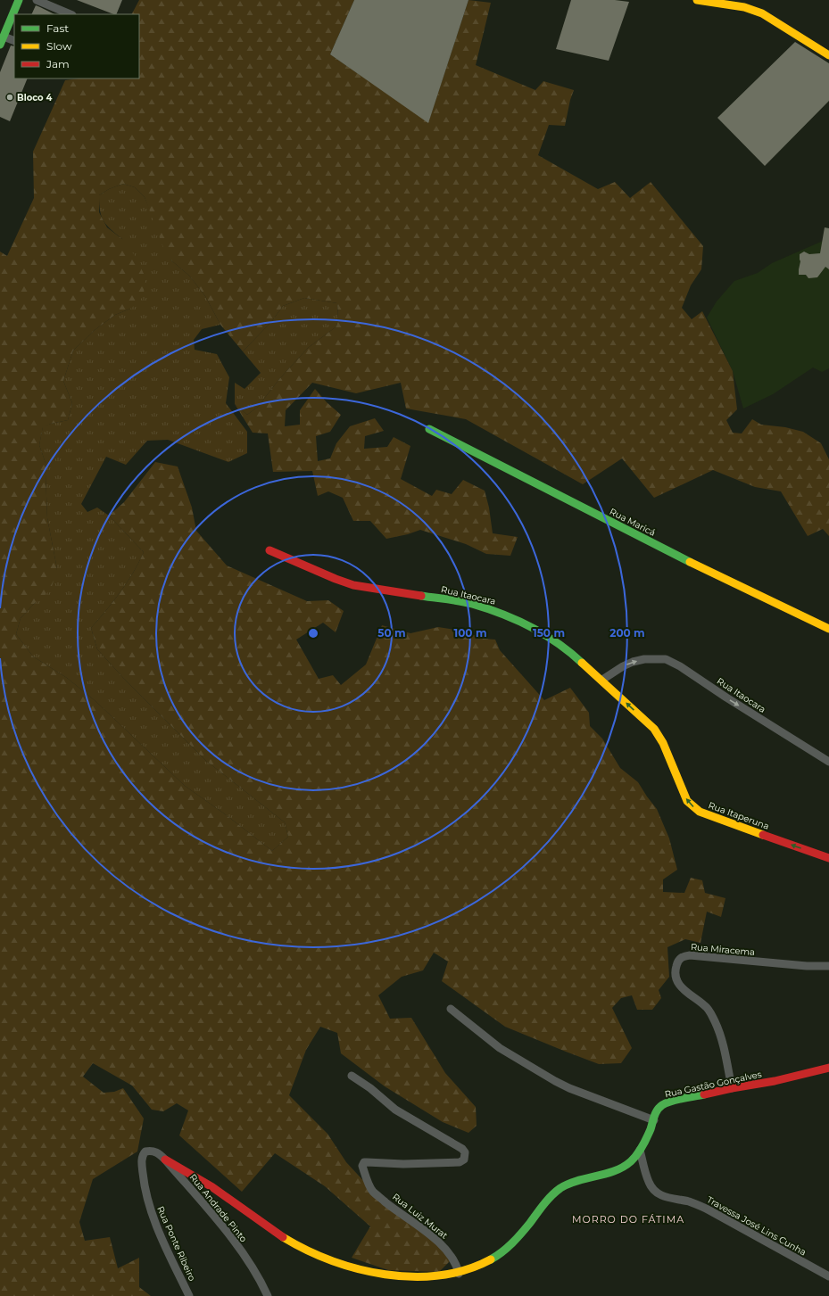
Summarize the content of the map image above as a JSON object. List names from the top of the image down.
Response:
{
  "streets": {
    "street": [
      "Rua Maricá",
      "Rua Itaocara",
      "Rua Itaperuna",
      "Rua Miracema",
      "Rua Gastão Gonçalves",
      "Rua Andrade Pinto",
      "Rua Luiz Murat",
      "Travessa José Lins Cunha",
      "Rua Ponte Ribeiro"
    ]
  },
  "crossings": [
    ["Rua Itaocara", "Rua Itaperuna"],
    ["Rua Miracema", "Rua Gastão Gonçalves"],
    ["Rua Gastão Gonçalves", "Rua Luiz Murat"],
    ["Rua Gastão Gonçalves", "Travessa José Lins Cunha"],
    ["Rua Andrade Pinto", "Rua Ponte Ribeiro"]
  ],
  "one_way": ["Rua Itaocara", "Rua Itaperuna"],
  "districts": ["MORRO DO FÁTIMA"],
  "places": ["Bloco 4"],
  "legend": ["Fast", "Slow", "Jam"],
  "rings": [
    "50 m",
    "100 m",
    "150 m",
    "200 m"
  ]
}
